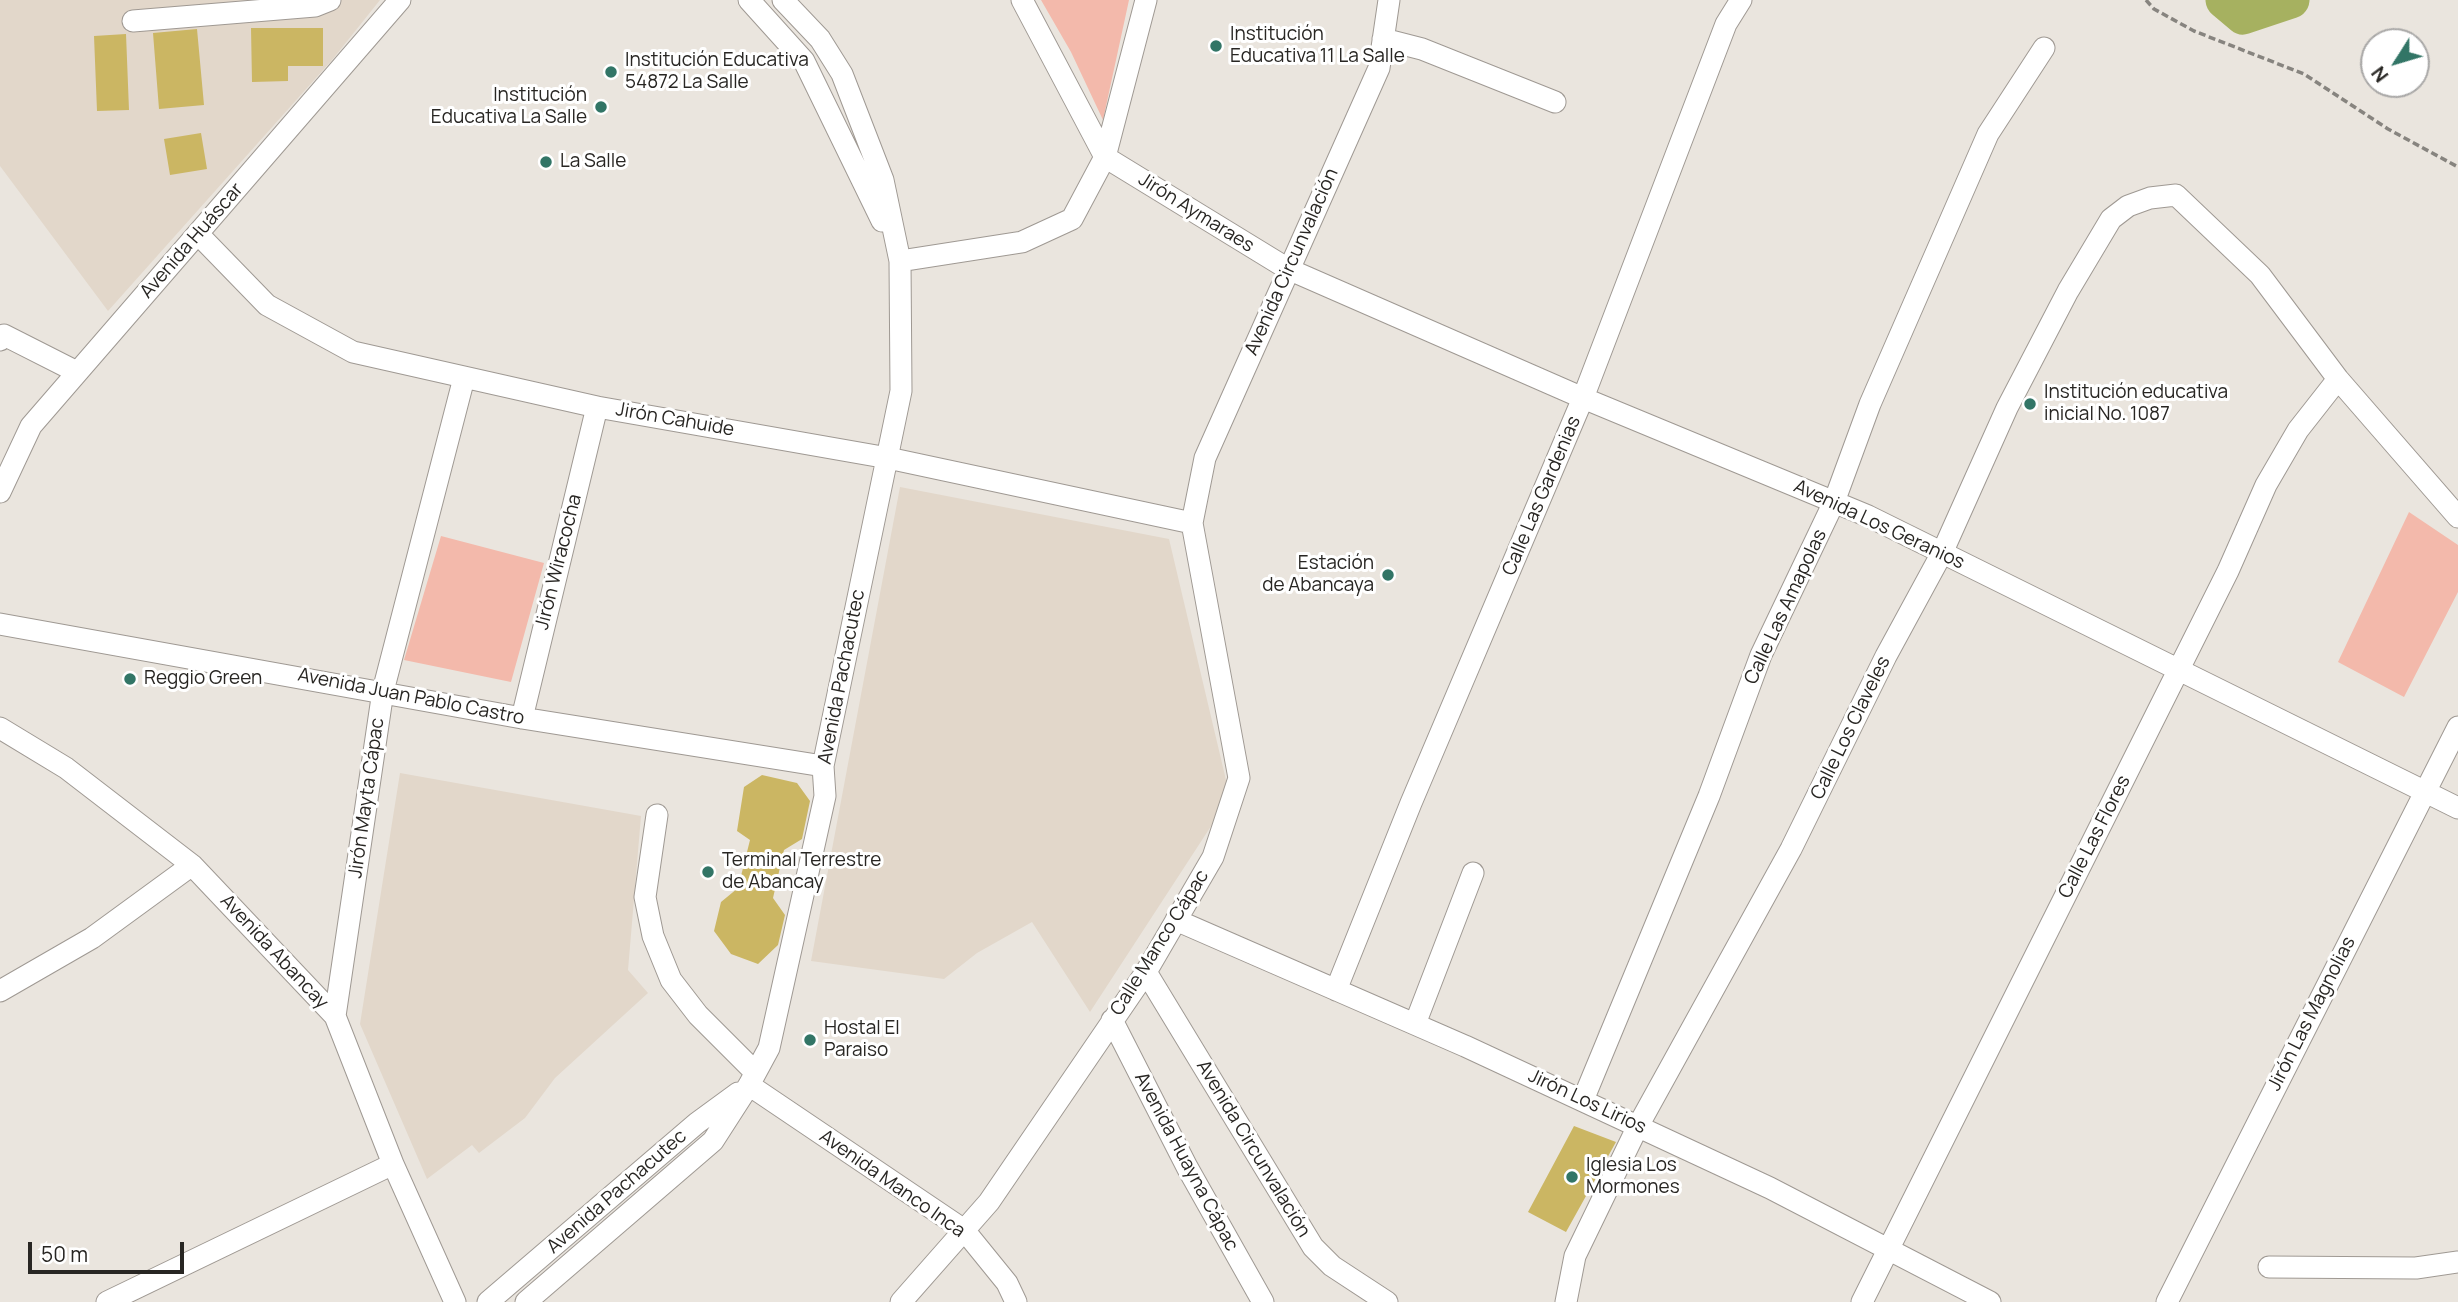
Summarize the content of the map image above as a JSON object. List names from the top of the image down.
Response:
{
  "streets": {
    "street": [
      "Jirón Aymaraes",
      "Avenida Huáscar",
      "Avenida Circunvalación",
      "Jirón Cahuide",
      "Calle Las Gardenias",
      "Avenida Los Geranios",
      "Jirón Wiracocha",
      "Calle Las Amapolas",
      "Avenida Pachacutec",
      "Avenida Juan Pablo Castro",
      "Calle Los Claveles",
      "Jirón Mayta Cápac",
      "Calle Las Flores",
      "Calle Manco Cápac",
      "Avenida Abancay",
      "Jirón Las Magnolias",
      "Jirón Los Lirios",
      "Avenida Huayna Cápac",
      "Avenida Manco Inca"
    ]
  },
  "crossings": [
    ["Jirón Aymaraes", "Avenida Circunvalación"],
    ["Jirón Aymaraes", "Avenida Los Geranios"],
    ["Avenida Huáscar", "Jirón Cahuide"],
    ["Avenida Circunvalación", "Jirón Cahuide"],
    ["Avenida Circunvalación", "Avenida Los Geranios"],
    ["Avenida Circunvalación", "Calle Manco Cápac"],
    ["Jirón Cahuide", "Jirón Wiracocha"],
    ["Jirón Cahuide", "Avenida Pachacutec"],
    ["Jirón Cahuide", "Jirón Mayta Cápac"],
    ["Jirón Cahuide", "Calle Manco Cápac"],
    ["Calle Las Gardenias", "Avenida Los Geranios"],
    ["Calle Las Gardenias", "Jirón Los Lirios"],
    ["Avenida Los Geranios", "Calle Las Amapolas"],
    ["Avenida Los Geranios", "Calle Los Claveles"],
    ["Avenida Los Geranios", "Calle Las Flores"],
    ["Avenida Los Geranios", "Jirón Las Magnolias"],
    ["Jirón Wiracocha", "Avenida Juan Pablo Castro"],
    ["Calle Las Amapolas", "Jirón Los Lirios"],
    ["Avenida Pachacutec", "Avenida Juan Pablo Castro"],
    ["Avenida Pachacutec", "Avenida Manco Inca"],
    ["Avenida Juan Pablo Castro", "Jirón Mayta Cápac"],
    ["Calle Los Claveles", "Calle Las Flores"],
    ["Calle Los Claveles", "Jirón Los Lirios"],
    ["Jirón Mayta Cápac", "Avenida Abancay"],
    ["Calle Las Flores", "Jirón Los Lirios"],
    ["Calle Manco Cápac", "Jirón Los Lirios"],
    ["Calle Manco Cápac", "Avenida Huayna Cápac"],
    ["Calle Manco Cápac", "Avenida Manco Inca"]
  ],
  "places": [
    "Institución Educativa 11 La Salle",
    "Institución Educativa 54872 La Salle",
    "Institución Educativa La Salle",
    "La Salle",
    "Institución educativa inicial No. 1087",
    "Estación de Abancaya",
    "Reggio Green",
    "Terminal Terrestre de Abancay",
    "Hostal El Paraiso",
    "Iglesia Los Mormones"
  ],
  "scale_bar": "50 m",
  "north": "bottom left"
}
